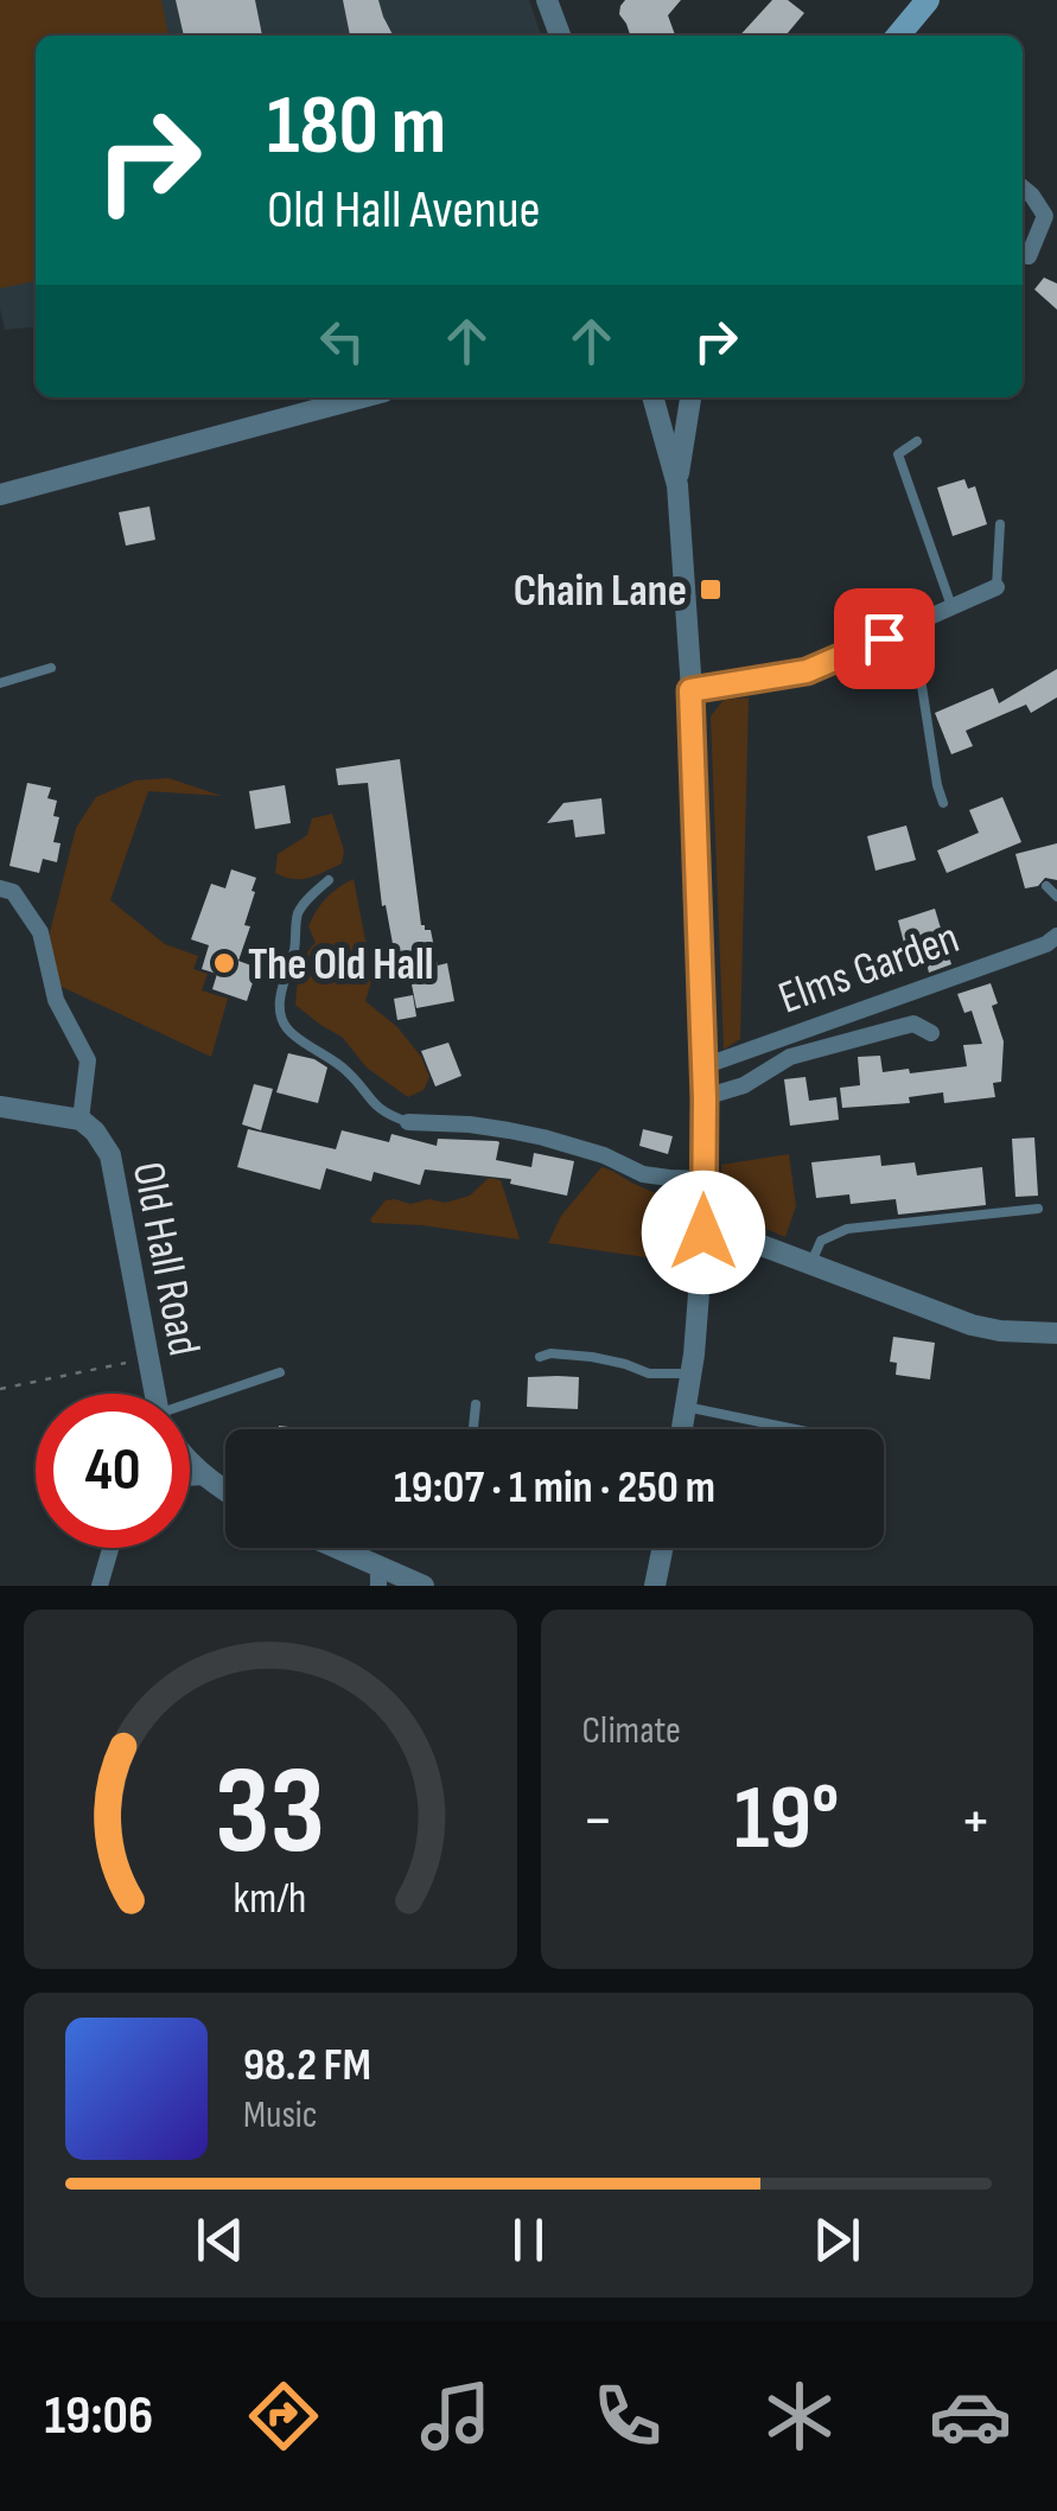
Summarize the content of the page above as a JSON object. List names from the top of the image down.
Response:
{
  "streets": {
    "street": ["Elms Garden", "Old Hall Road"]
  },
  "places": {
    "transit": ["Chain Lane"],
    "other": ["The Old Hall"]
  },
  "page": {
    "turn": ["180 m", "Old Hall Avenue"],
    "limit": "40",
    "trip": "19:07 · 1 min · 250 m",
    "tile": "Climate",
    "heat": ["−", "19°", "+"],
    "song": ["98.2 FM", "Music"],
    "tabs": "19:06",
    "gauge": ["33", "km/h"]
  }
}
